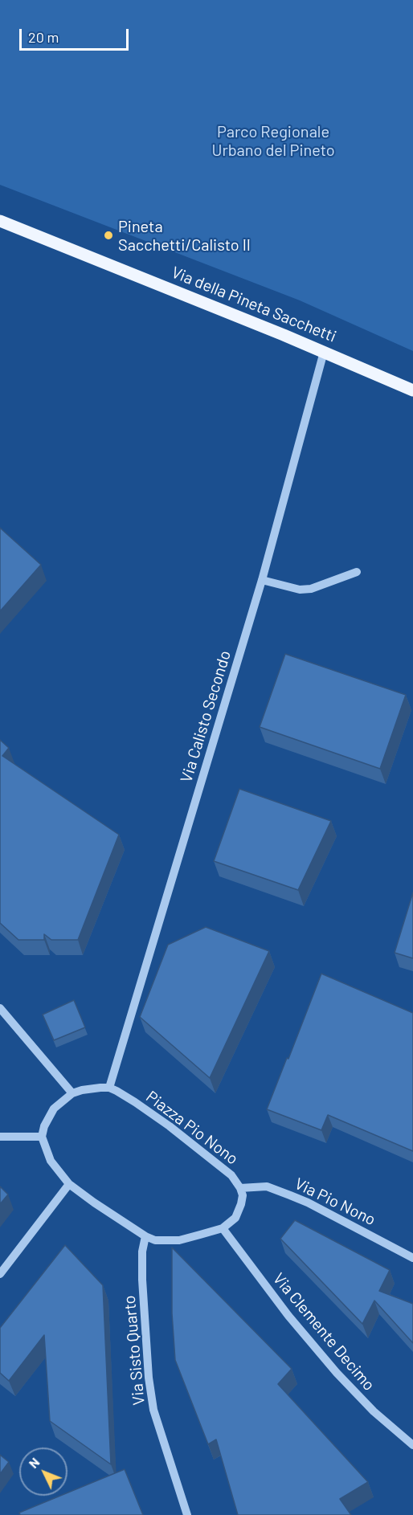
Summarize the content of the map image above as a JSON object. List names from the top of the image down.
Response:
{
  "streets": {
    "main road": ["Via della Pineta Sacchetti"],
    "street": [
      "Via Calisto Secondo",
      "Piazza Pio Nono",
      "Via Pio Nono",
      "Via Clemente Decimo",
      "Via Sisto Quarto"
    ]
  },
  "crossings": [
    ["Via della Pineta Sacchetti", "Via Calisto Secondo"],
    ["Via Calisto Secondo", "Piazza Pio Nono"],
    ["Piazza Pio Nono", "Via Pio Nono"],
    ["Piazza Pio Nono", "Via Clemente Decimo"]
  ],
  "parks": ["Parco Regionale Urbano del Pineto"],
  "places": ["Pineta Sacchetti/Calisto II"],
  "scale_bar": "20 m",
  "north": "top left"
}
